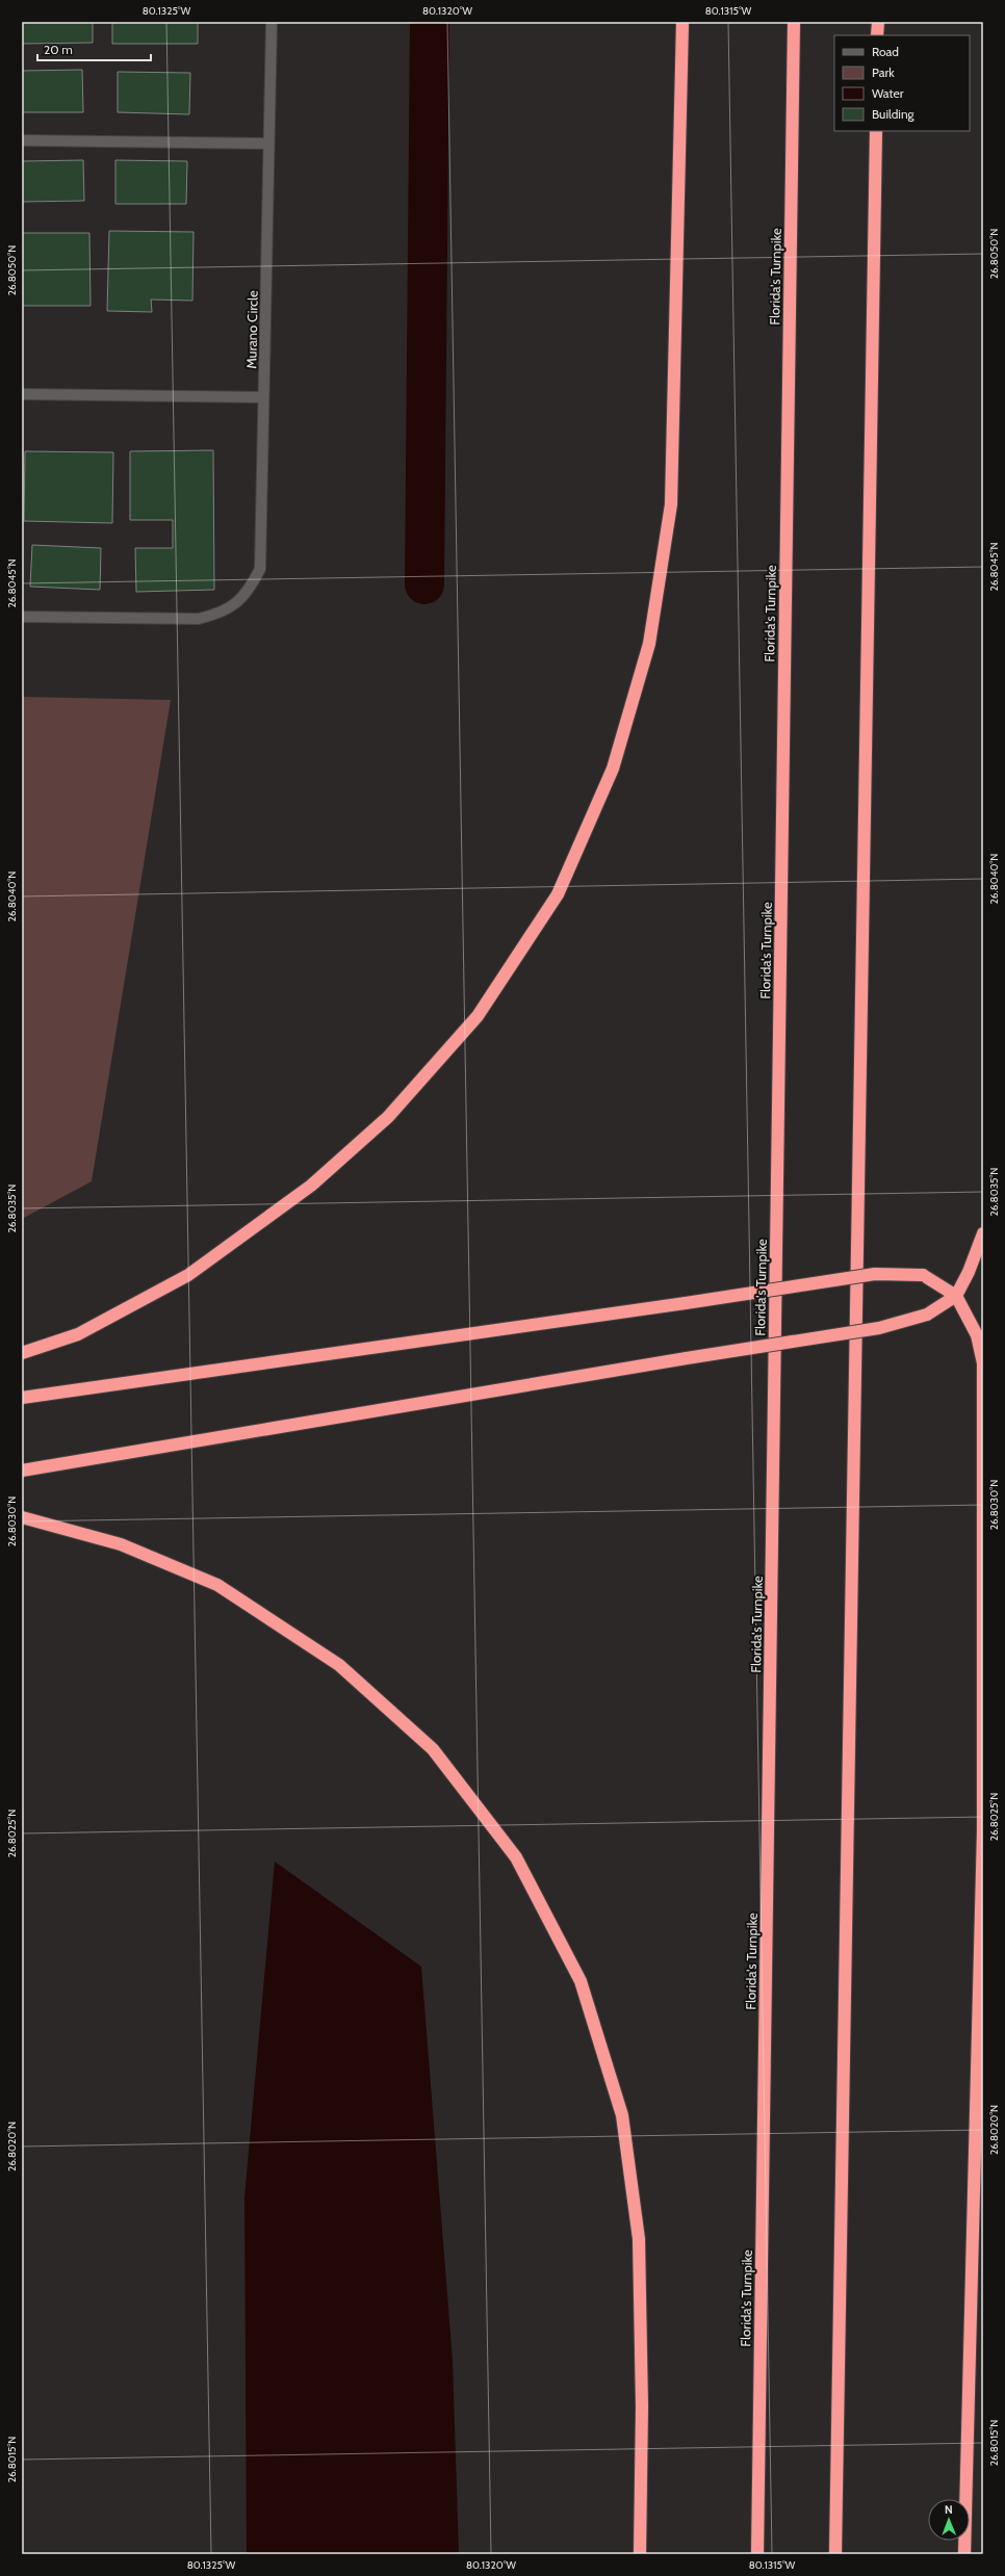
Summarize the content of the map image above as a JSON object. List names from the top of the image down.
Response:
{
  "streets": {
    "highway": ["Florida's Turnpike"],
    "street": ["Murano Circle"]
  },
  "legend": [
    "Road",
    "Park",
    "Water",
    "Building"
  ],
  "scale_bar": "20 m",
  "north": "top",
  "coordinates": [
    "80.1325°W",
    "80.1320°W",
    "80.1315°W",
    "26.8050°N",
    "26.8045°N",
    "26.8040°N",
    "26.8035°N",
    "26.8030°N",
    "26.8025°N",
    "26.8020°N",
    "26.8015°N"
  ]
}
